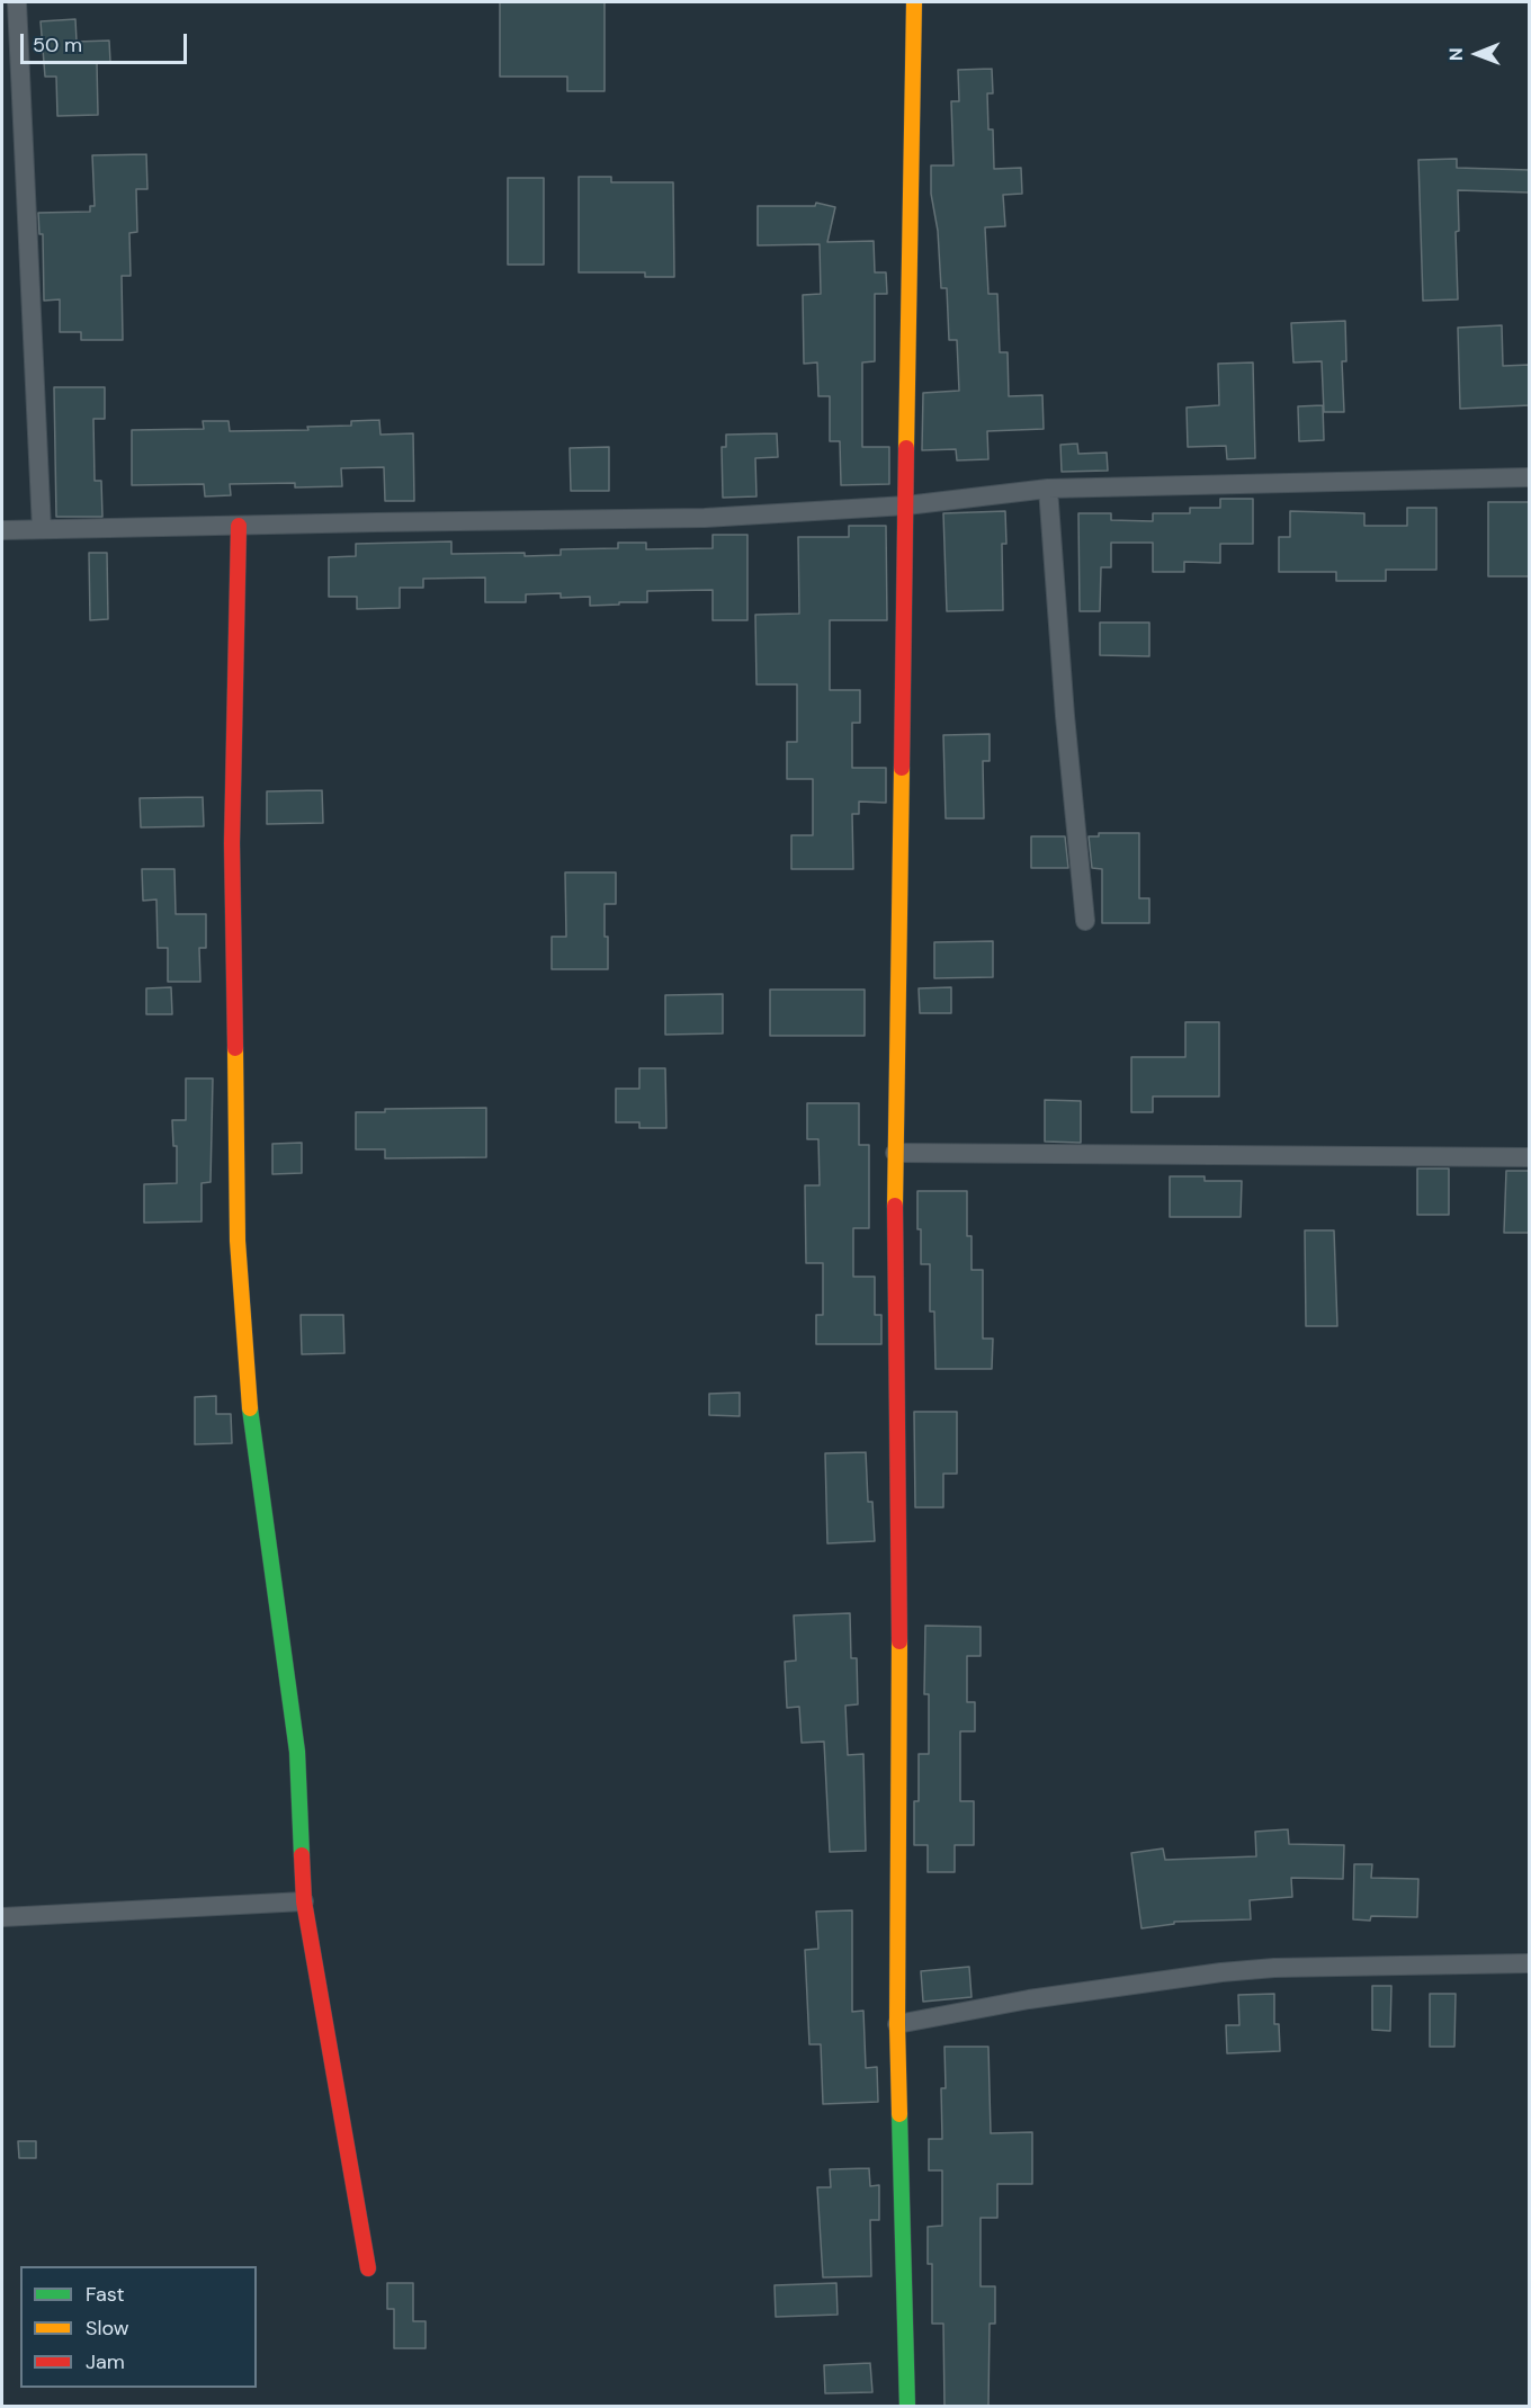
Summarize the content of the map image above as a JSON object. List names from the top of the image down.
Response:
{
  "legend": ["Fast", "Slow", "Jam"],
  "scale_bar": "50 m",
  "north": "left"
}
